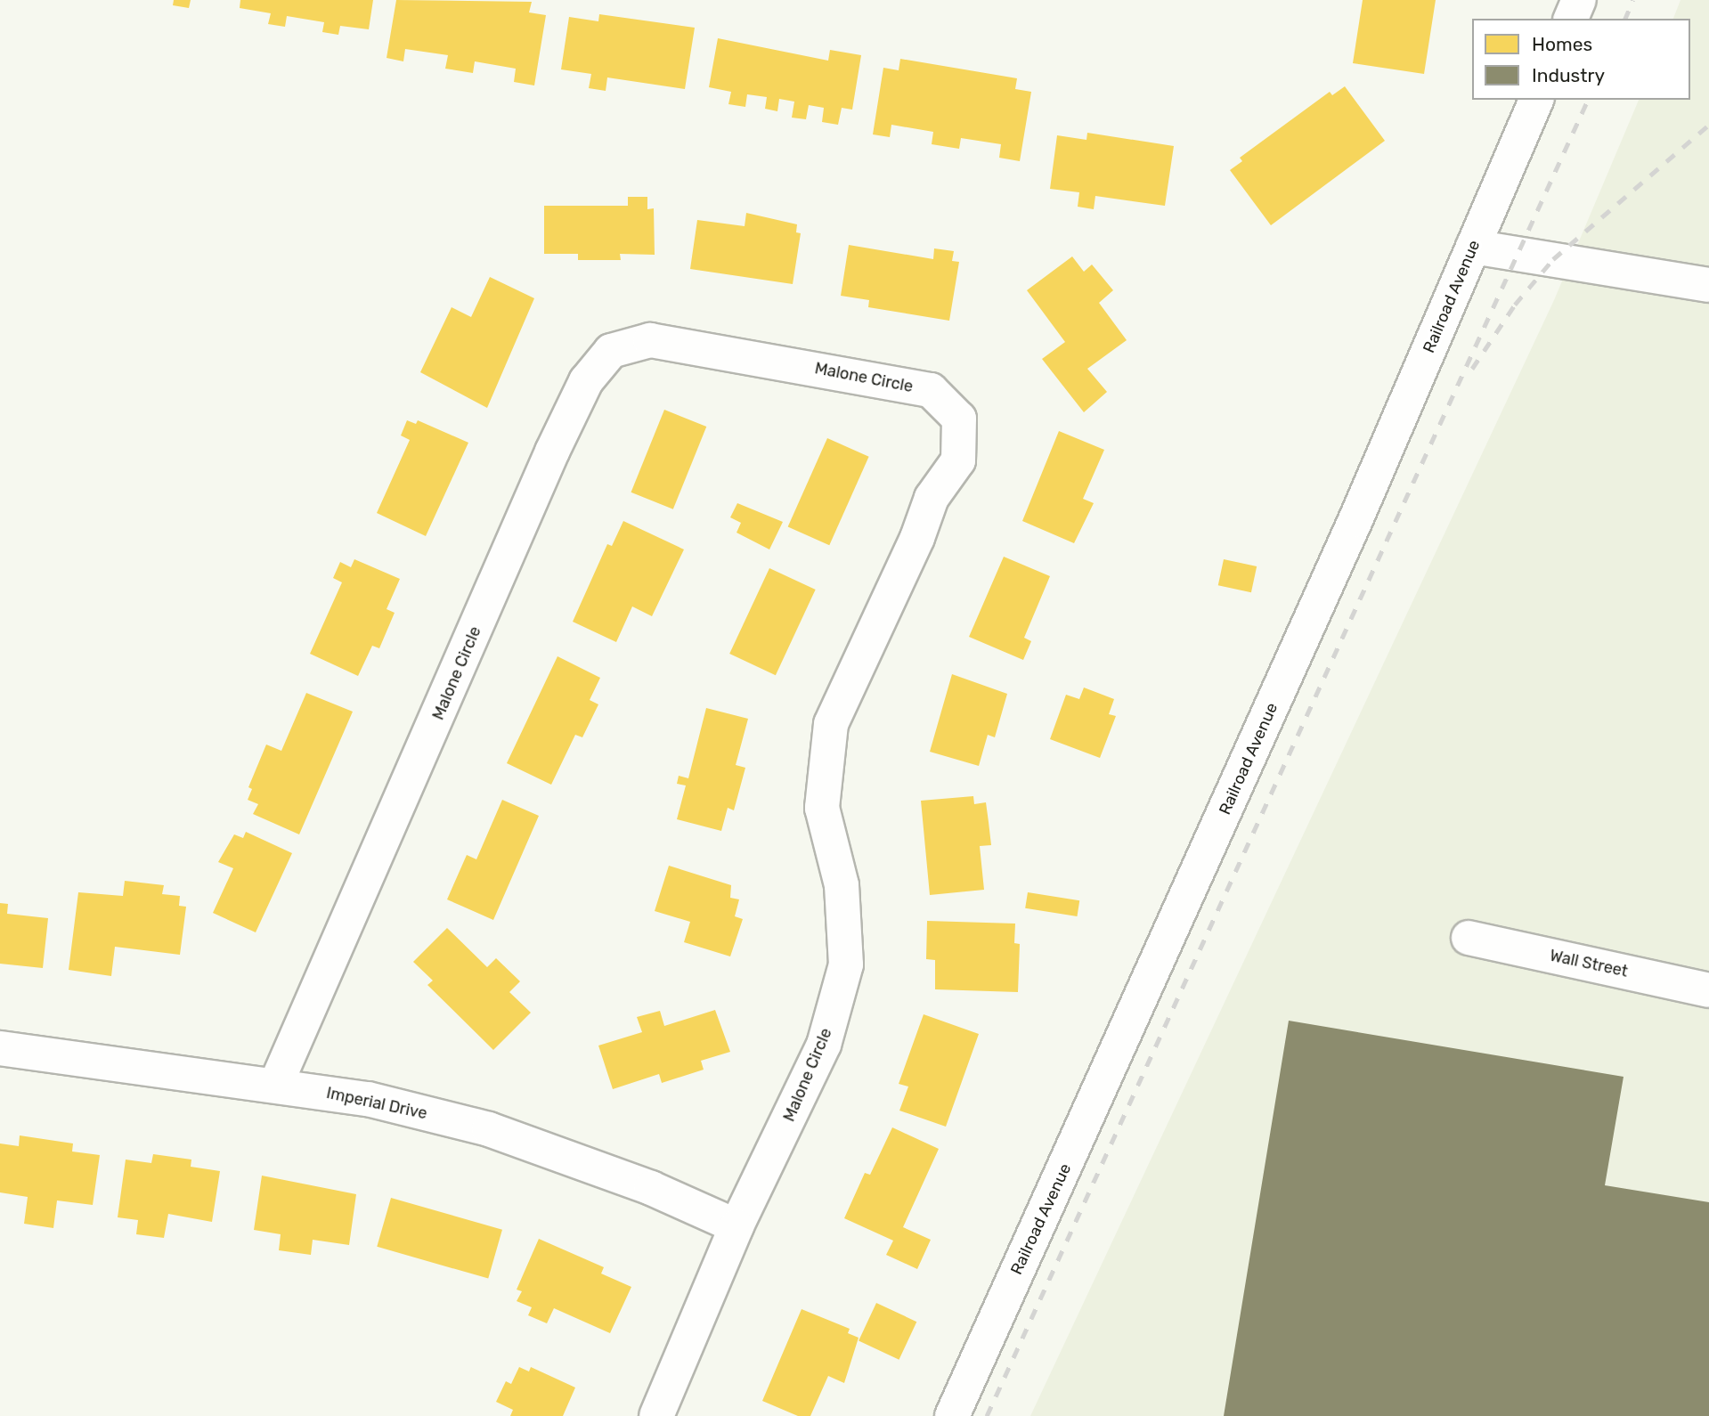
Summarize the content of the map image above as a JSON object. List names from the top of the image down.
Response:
{
  "streets": {
    "street": [
      "Railroad Avenue",
      "Malone Circle",
      "Wall Street",
      "Imperial Drive"
    ]
  },
  "crossings": [
    ["Malone Circle", "Imperial Drive"]
  ],
  "legend": ["Homes", "Industry"]
}
